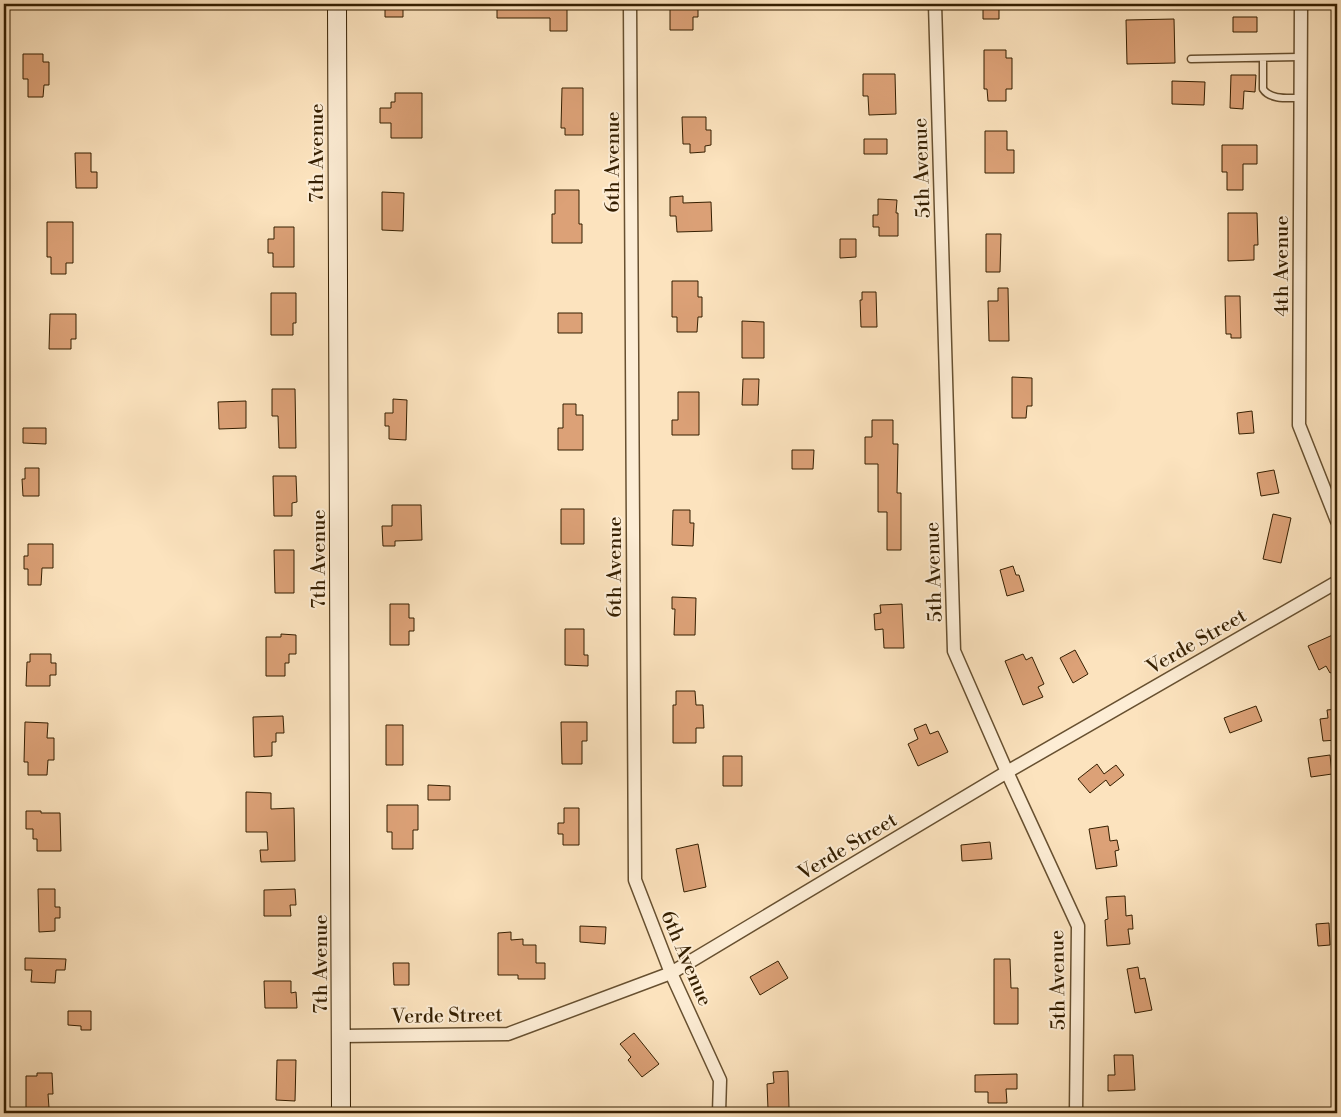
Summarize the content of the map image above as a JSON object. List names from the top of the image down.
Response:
{
  "streets": {
    "street": [
      "7th Avenue",
      "6th Avenue",
      "5th Avenue",
      "4th Avenue",
      "Verde Street"
    ]
  },
  "crossings": [
    ["7th Avenue", "Verde Street"],
    ["6th Avenue", "Verde Street"],
    ["5th Avenue", "Verde Street"]
  ]
}
